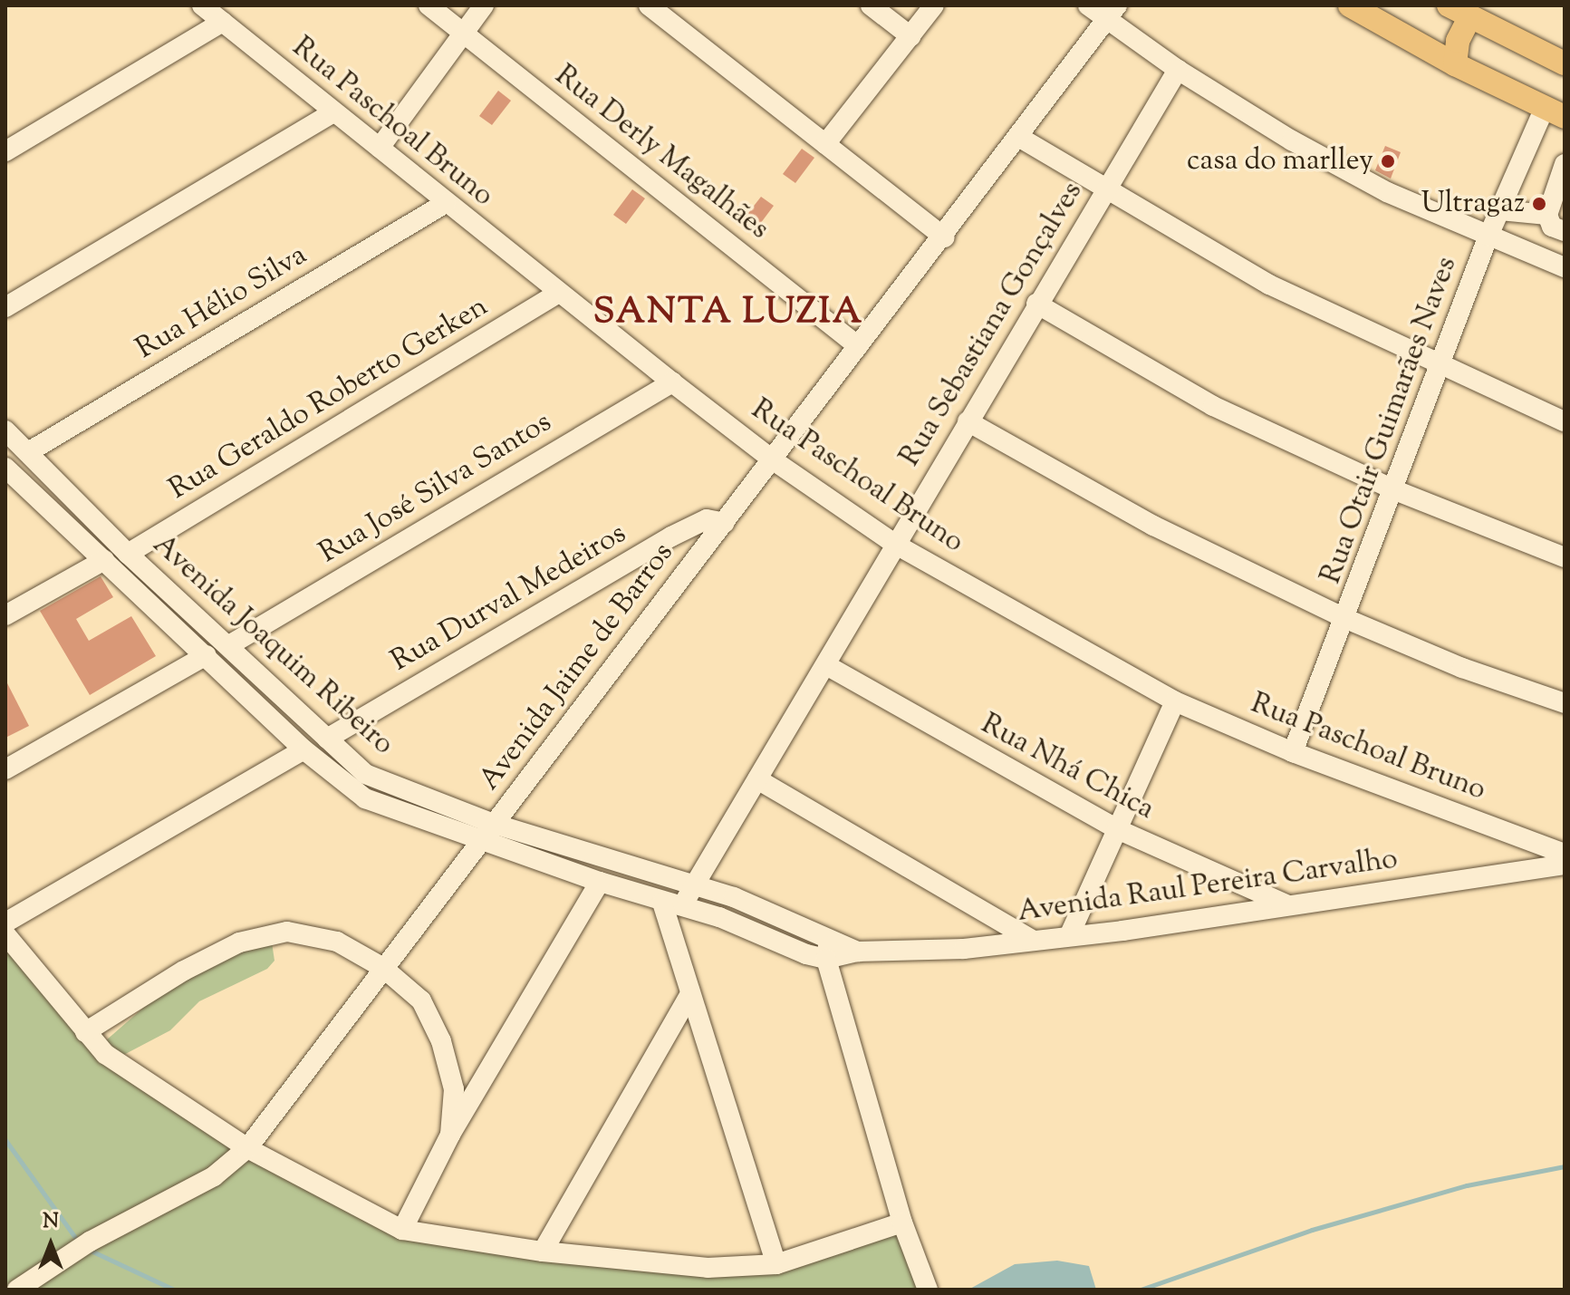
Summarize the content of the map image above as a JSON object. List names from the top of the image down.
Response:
{
  "streets": {
    "street": [
      "Rua Paschoal Bruno",
      "Rua Derly Magalhães",
      "Rua Hélio Silva",
      "Rua Sebastiana Gonçalves",
      "Rua Geraldo Roberto Gerken",
      "Rua Otair Guimarães Naves",
      "Rua José Silva Santos",
      "Rua Durval Medeiros",
      "Avenida Joaquim Ribeiro",
      "Avenida Jaime de Barros",
      "Rua Nhá Chica",
      "Avenida Raul Pereira Carvalho"
    ]
  },
  "crossings": [
    ["Rua Paschoal Bruno", "Rua Hélio Silva"],
    ["Rua Paschoal Bruno", "Rua Sebastiana Gonçalves"],
    ["Rua Paschoal Bruno", "Rua Geraldo Roberto Gerken"],
    ["Rua Paschoal Bruno", "Rua Otair Guimarães Naves"],
    ["Rua Paschoal Bruno", "Rua José Silva Santos"],
    ["Rua Paschoal Bruno", "Avenida Jaime de Barros"],
    ["Rua Derly Magalhães", "Avenida Jaime de Barros"],
    ["Rua Hélio Silva", "Avenida Joaquim Ribeiro"],
    ["Rua Sebastiana Gonçalves", "Avenida Joaquim Ribeiro"],
    ["Rua Sebastiana Gonçalves", "Rua Nhá Chica"],
    ["Rua Geraldo Roberto Gerken", "Avenida Joaquim Ribeiro"],
    ["Rua José Silva Santos", "Avenida Joaquim Ribeiro"],
    ["Rua Durval Medeiros", "Avenida Joaquim Ribeiro"],
    ["Rua Durval Medeiros", "Avenida Jaime de Barros"],
    ["Avenida Joaquim Ribeiro", "Avenida Jaime de Barros"],
    ["Avenida Joaquim Ribeiro", "Avenida Raul Pereira Carvalho"],
    ["Rua Nhá Chica", "Avenida Raul Pereira Carvalho"]
  ],
  "districts": ["SANTA LUZIA"],
  "places": ["casa do marlley", "Ultragaz"],
  "north": "top"
}
